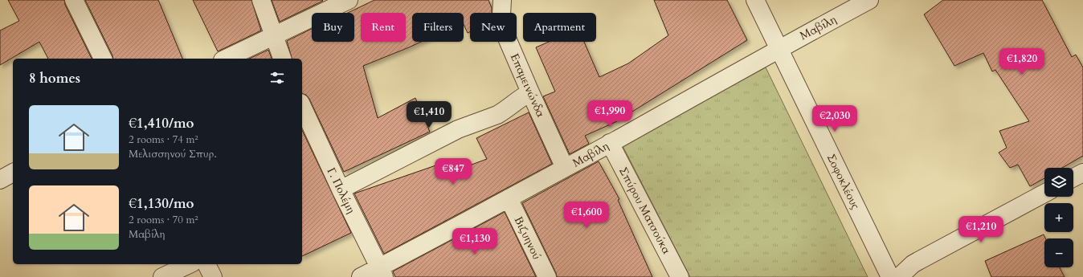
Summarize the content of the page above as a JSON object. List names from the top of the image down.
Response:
{
  "streets": {
    "street": [
      "Μαβίλη",
      "Επαμεινώνδα",
      "Σοφοκλέους",
      "Γ. Πολέμη",
      "Σπύρου Ματσούκα",
      "Βιζυηνού"
    ]
  },
  "crossings": [
    ["Μαβίλη", "Επαμεινώνδα"],
    ["Μαβίλη", "Σοφοκλέους"],
    ["Μαβίλη", "Γ. Πολέμη"],
    ["Μαβίλη", "Σπύρου Ματσούκα"],
    ["Μαβίλη", "Βιζυηνού"]
  ],
  "page": {
    "chip": [
      "Buy",
      "Rent",
      "Filters",
      "New",
      "Apartment"
    ],
    "price": [
      "€1,820",
      "€1,990",
      "€1,410",
      "€2,030",
      "€847",
      "€1,600",
      "€1,210",
      "€1,130"
    ],
    "heading": "8 homes",
    "list": [
      {
        "name": "€1,410/mo",
        "note": "2 rooms · 74 m² · Μελισσηνού Σπυρ."
      },
      {
        "name": "€1,130/mo",
        "note": "2 rooms · 70 m² · Μαβίλη"
      }
    ],
    "map_buttons": ["+", "−"]
  }
}
